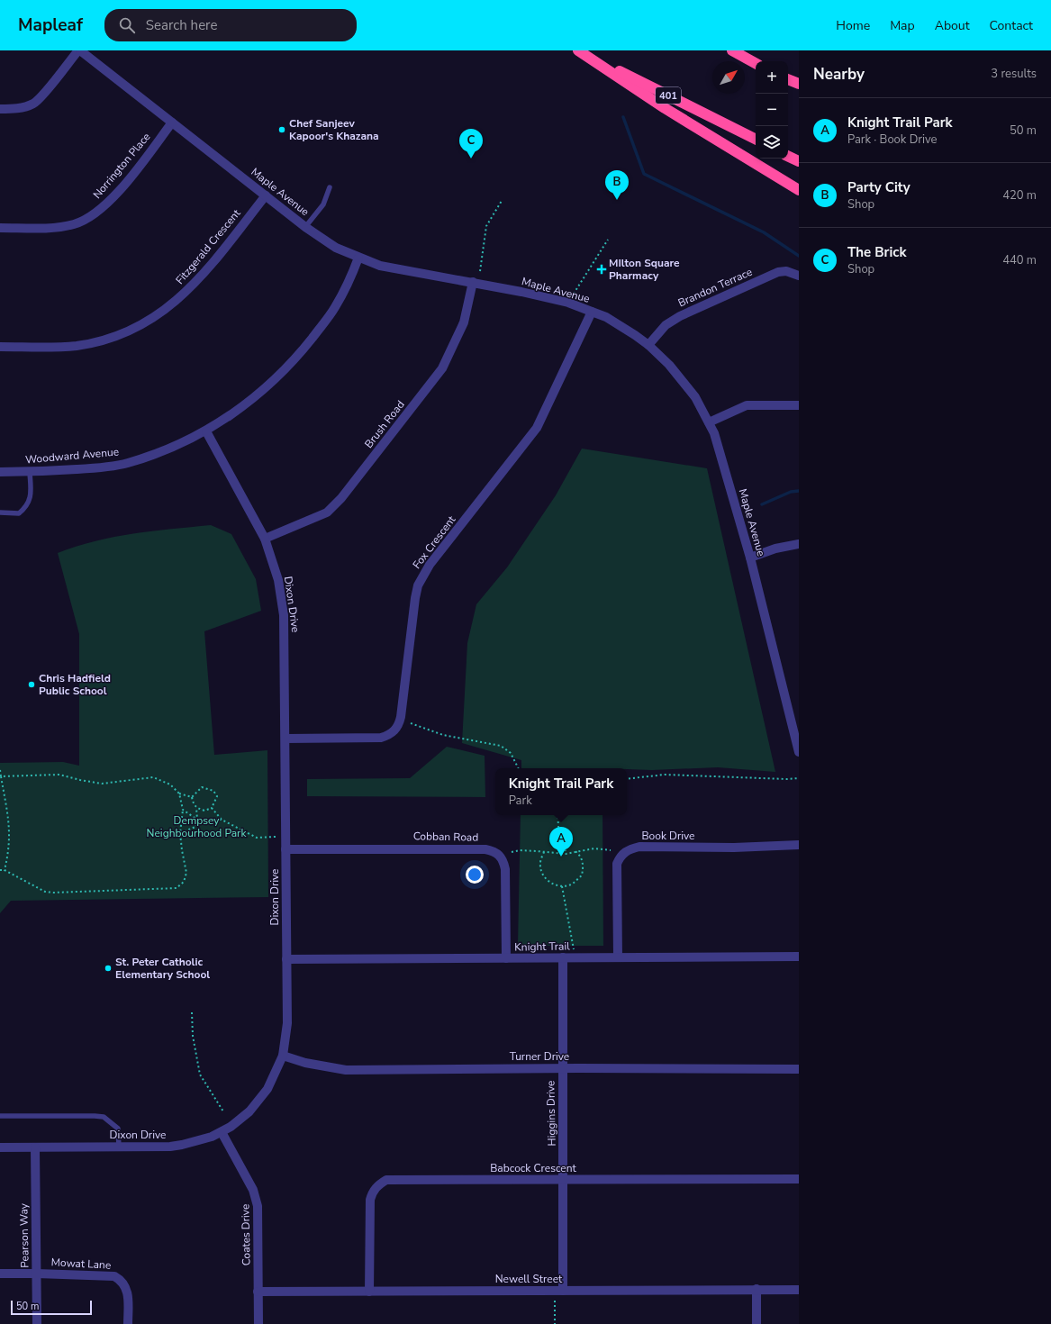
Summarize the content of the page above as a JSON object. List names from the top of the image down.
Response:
{
  "streets": {
    "highway": ["401"],
    "street": [
      "Norrington Place",
      "Maple Avenue",
      "Fitzgerald Crescent",
      "Brandon Terrace",
      "Brush Road",
      "Woodward Avenue",
      "Fox Crescent",
      "Dixon Drive",
      "Book Drive",
      "Cobban Road",
      "Knight Trail",
      "Turner Drive",
      "Higgins Drive",
      "Babcock Crescent",
      "Coates Drive",
      "Pearson Way",
      "Mowat Lane",
      "Newell Street"
    ]
  },
  "crossings": [
    ["Norrington Place", "Maple Avenue"],
    ["Maple Avenue", "Fitzgerald Crescent"],
    ["Maple Avenue", "Brandon Terrace"],
    ["Maple Avenue", "Brush Road"],
    ["Maple Avenue", "Woodward Avenue"],
    ["Maple Avenue", "Fox Crescent"],
    ["Brush Road", "Dixon Drive"],
    ["Woodward Avenue", "Dixon Drive"],
    ["Fox Crescent", "Dixon Drive"],
    ["Dixon Drive", "Cobban Road"],
    ["Dixon Drive", "Knight Trail"],
    ["Dixon Drive", "Turner Drive"],
    ["Dixon Drive", "Coates Drive"],
    ["Dixon Drive", "Pearson Way"],
    ["Book Drive", "Knight Trail"],
    ["Cobban Road", "Knight Trail"],
    ["Knight Trail", "Higgins Drive"],
    ["Turner Drive", "Higgins Drive"],
    ["Higgins Drive", "Babcock Crescent"],
    ["Higgins Drive", "Newell Street"],
    ["Babcock Crescent", "Newell Street"],
    ["Coates Drive", "Newell Street"],
    ["Pearson Way", "Mowat Lane"]
  ],
  "parks": ["Dempsey Neighbourhood Park"],
  "places": {
    "other": ["Chef Sanjeev Kapoor's Khazana", "Chris Hadfield Public School", "St. Peter Catholic Elementary School"],
    "health": ["MIlton Square Pharmacy"]
  },
  "scale_bar": "50 m",
  "north": "top right",
  "page": {
    "header": "Mapleaf",
    "search": "Search here",
    "nav": [
      "Home",
      "Map",
      "About",
      "Contact"
    ],
    "heading": ["Nearby", "3 results"],
    "map_buttons": ["+", "−"],
    "list": [
      {
        "mark": "A",
        "name": "Knight Trail Park",
        "note": "Park · Book Drive",
        "value": "50 m"
      },
      {
        "mark": "B",
        "name": "Party City",
        "note": "Shop",
        "value": "420 m"
      },
      {
        "mark": "C",
        "name": "The Brick",
        "note": "Shop",
        "value": "440 m"
      }
    ],
    "pins": ["C", "B", "A"],
    "popup": ["Knight Trail Park", "Park"],
    "scale": "50 m"
  }
}
